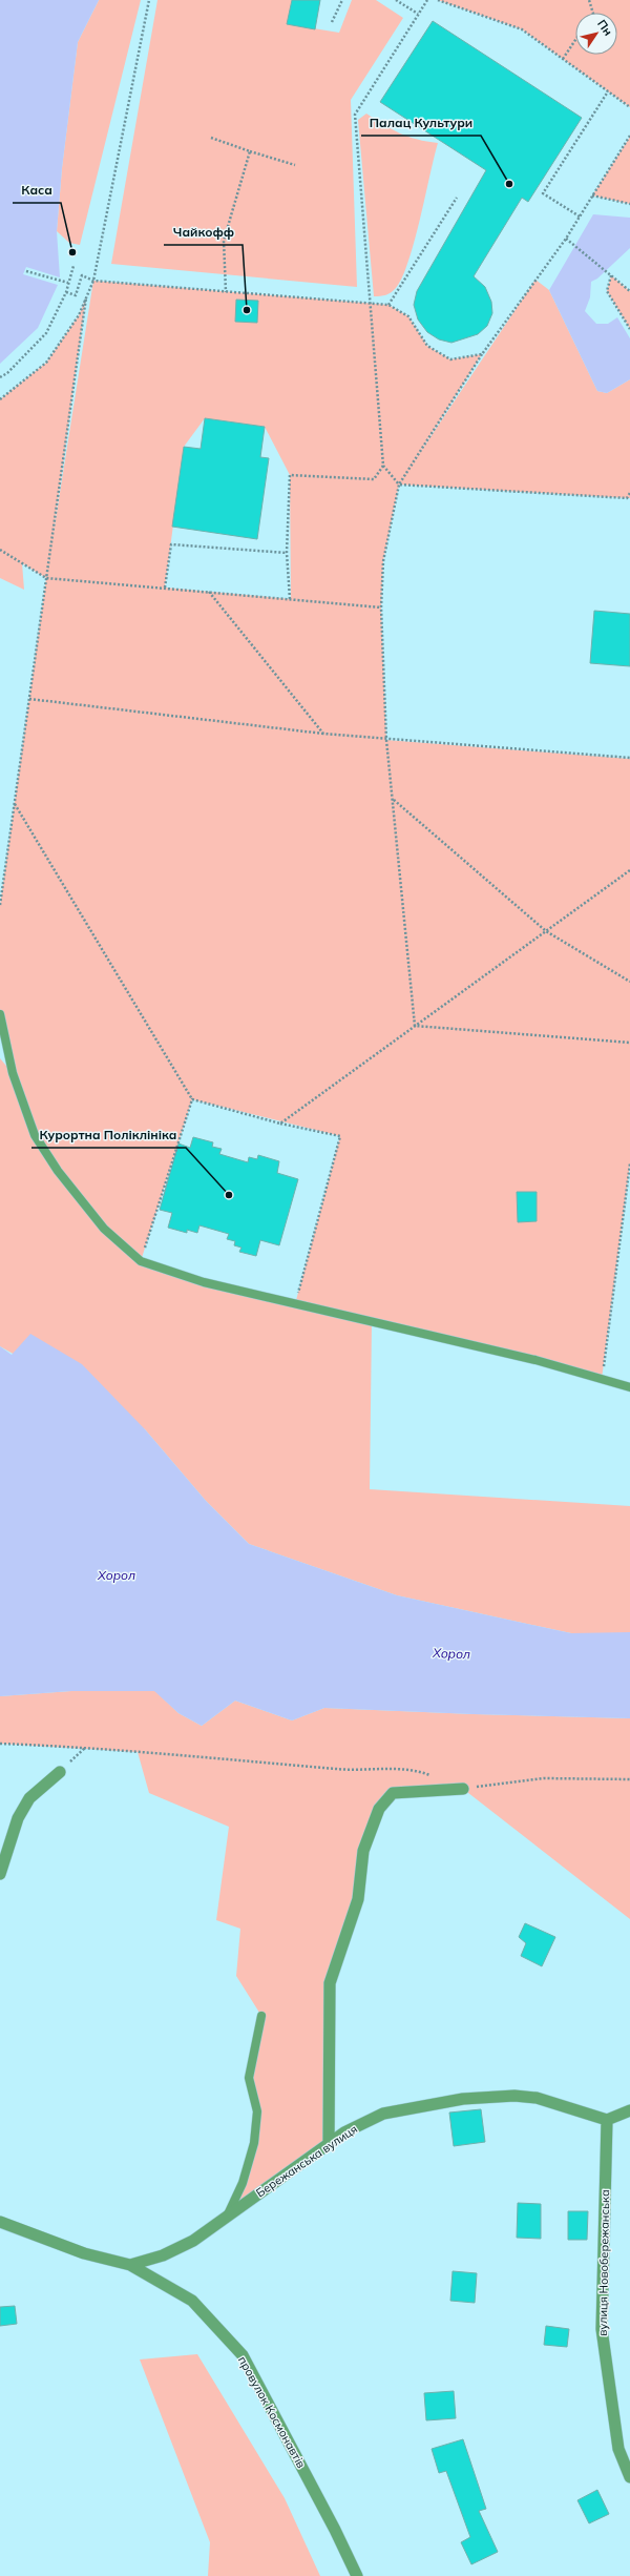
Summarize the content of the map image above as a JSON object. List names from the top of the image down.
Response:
{
  "streets": {
    "street": ["Бережанська вулиця", "вулиця Новобережанська", "провулок Космонавтів"]
  },
  "crossings": [
    ["Бережанська вулиця", "вулиця Новобережанська"],
    ["Бережанська вулиця", "провулок Космонавтів"]
  ],
  "water": ["Хорол"],
  "places": [
    "Палац Культури",
    "Каса",
    "Чайкофф",
    "Курортна Поліклініка"
  ],
  "north": "top right"
}
